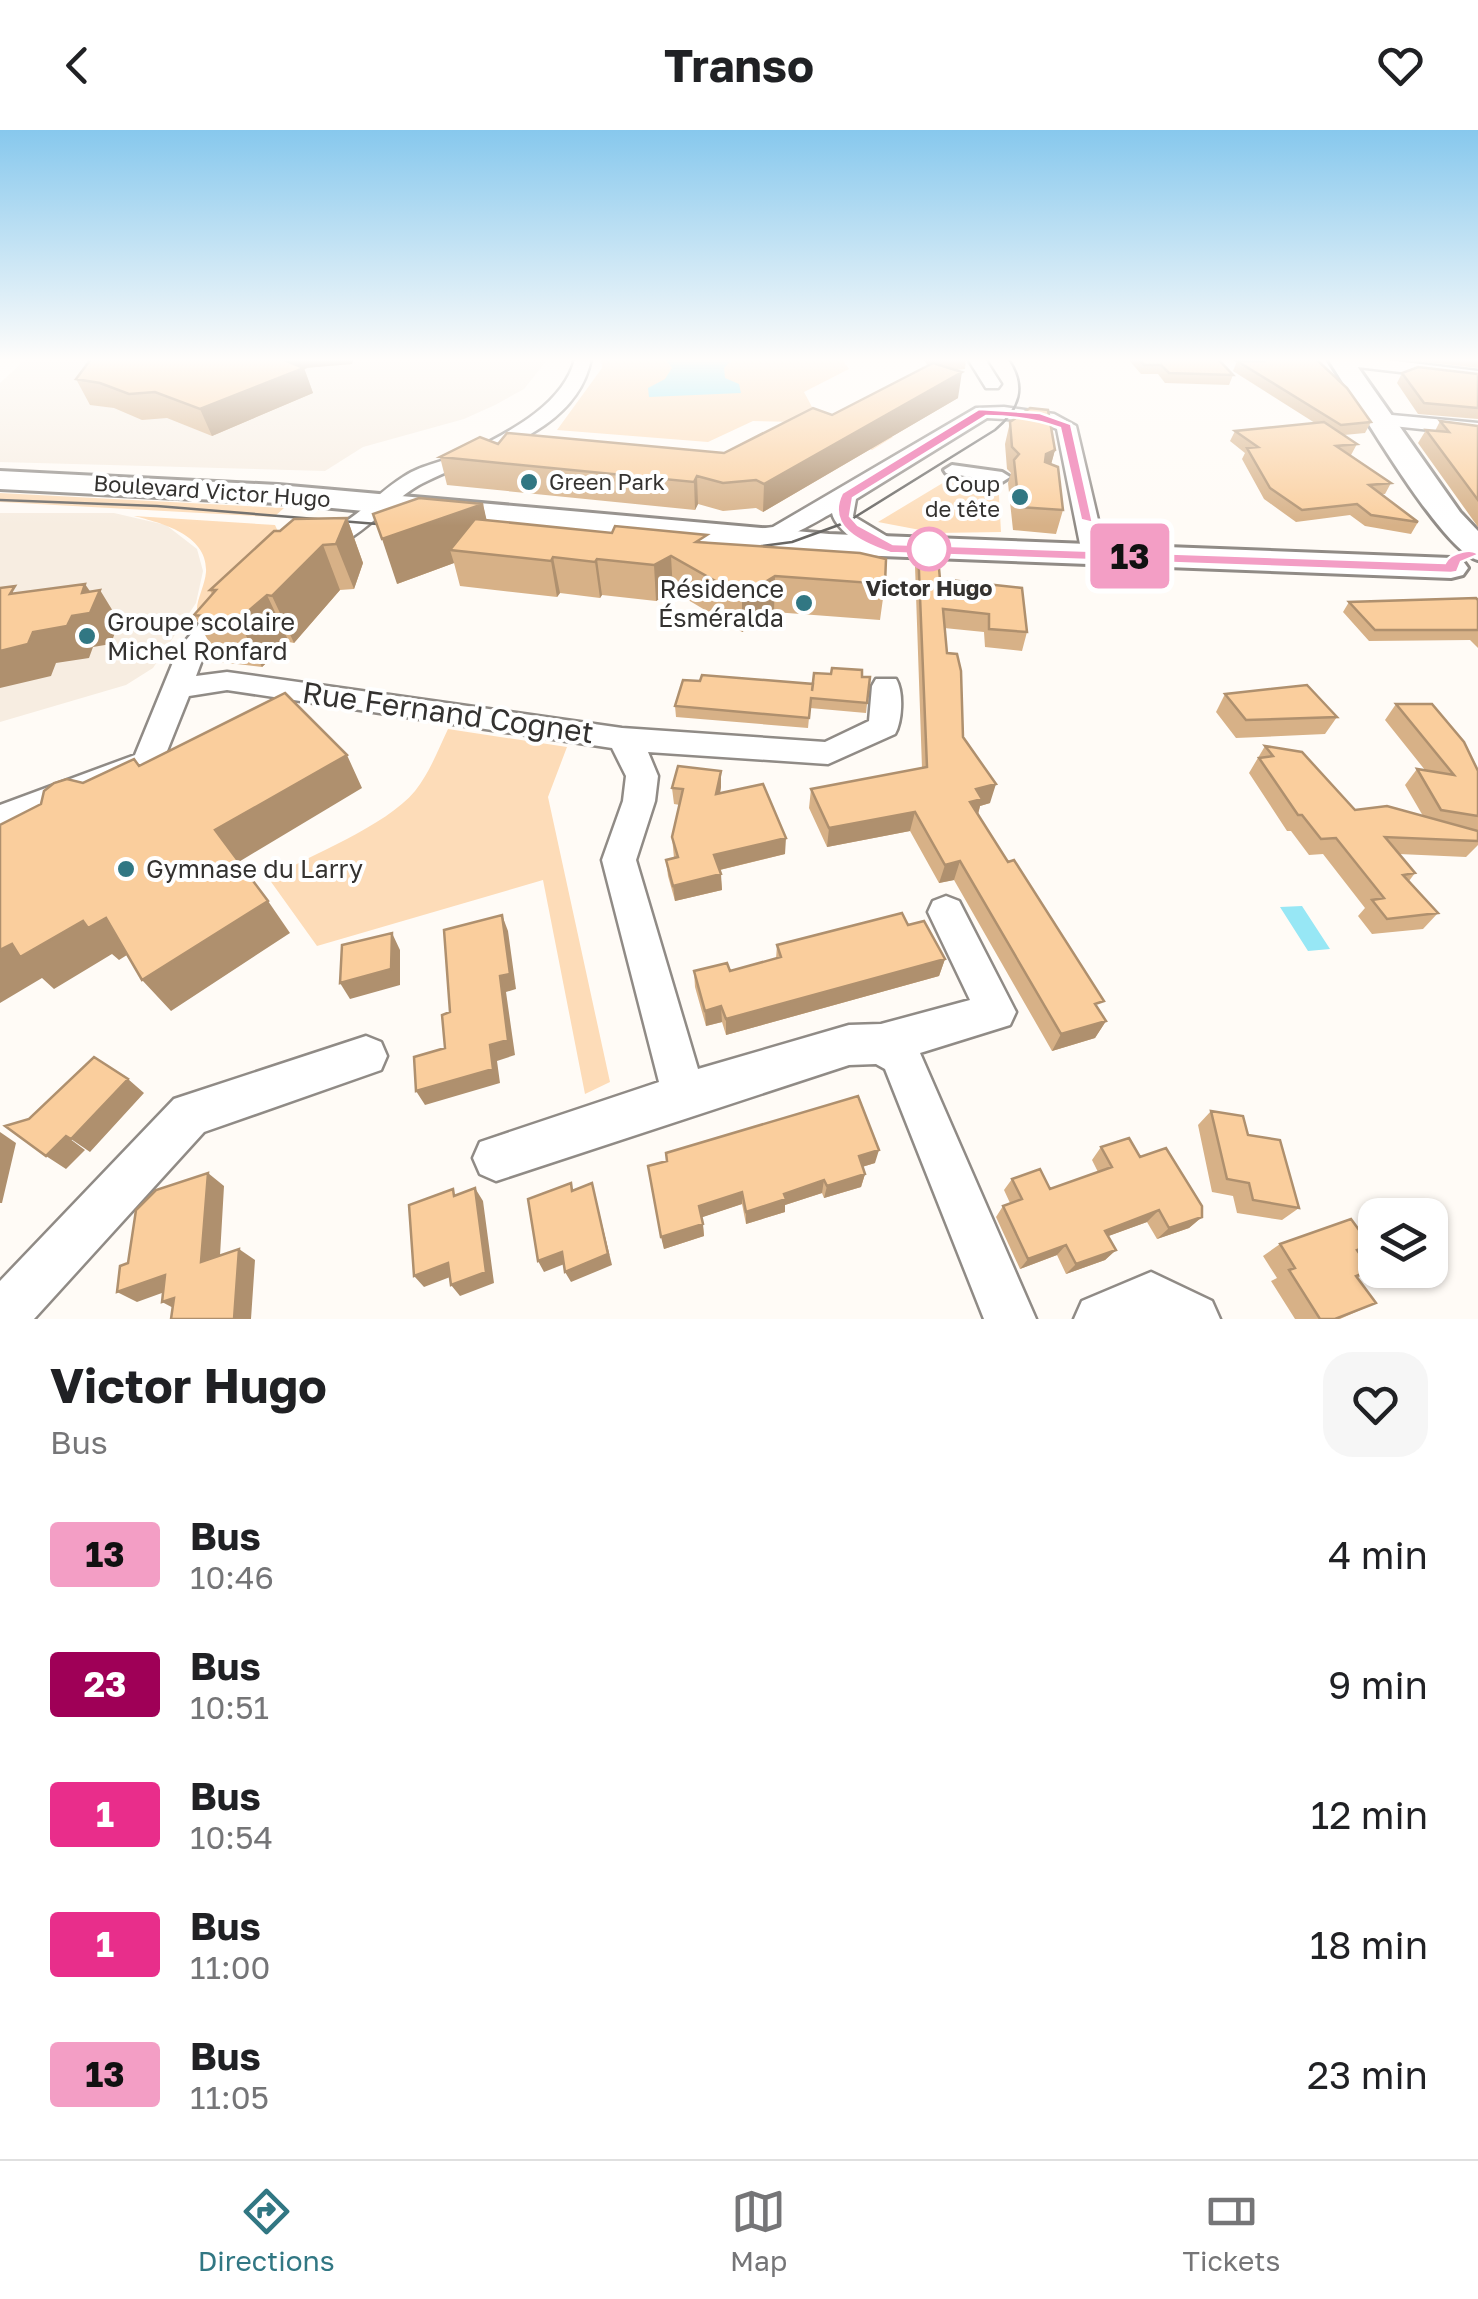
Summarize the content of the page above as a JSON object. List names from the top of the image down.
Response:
{
  "streets": {
    "main road": ["Boulevard Victor Hugo"],
    "street": ["Rue Fernand Cognet"]
  },
  "places": [
    "Green Park",
    "Coup de tête",
    "Victor Hugo",
    "Résidence Ésméralda",
    "Groupe scolaire Michel Ronfard",
    "Gymnase du Larry"
  ],
  "lines": ["bus line 13"],
  "page": {
    "header": "Transo",
    "on_map": "13",
    "heading": ["Victor Hugo", "Bus"],
    "list": [
      {
        "mark": "13",
        "name": "Bus",
        "note": "10:46",
        "value": "4 min"
      },
      {
        "mark": "23",
        "name": "Bus",
        "note": "10:51",
        "value": "9 min"
      },
      {
        "mark": "1",
        "name": "Bus",
        "note": "10:54",
        "value": "12 min"
      },
      {
        "mark": "1",
        "name": "Bus",
        "note": "11:00",
        "value": "18 min"
      },
      {
        "mark": "13",
        "name": "Bus",
        "note": "11:05",
        "value": "23 min"
      }
    ],
    "tabs": ["Directions", "Map", "Tickets"]
  }
}
